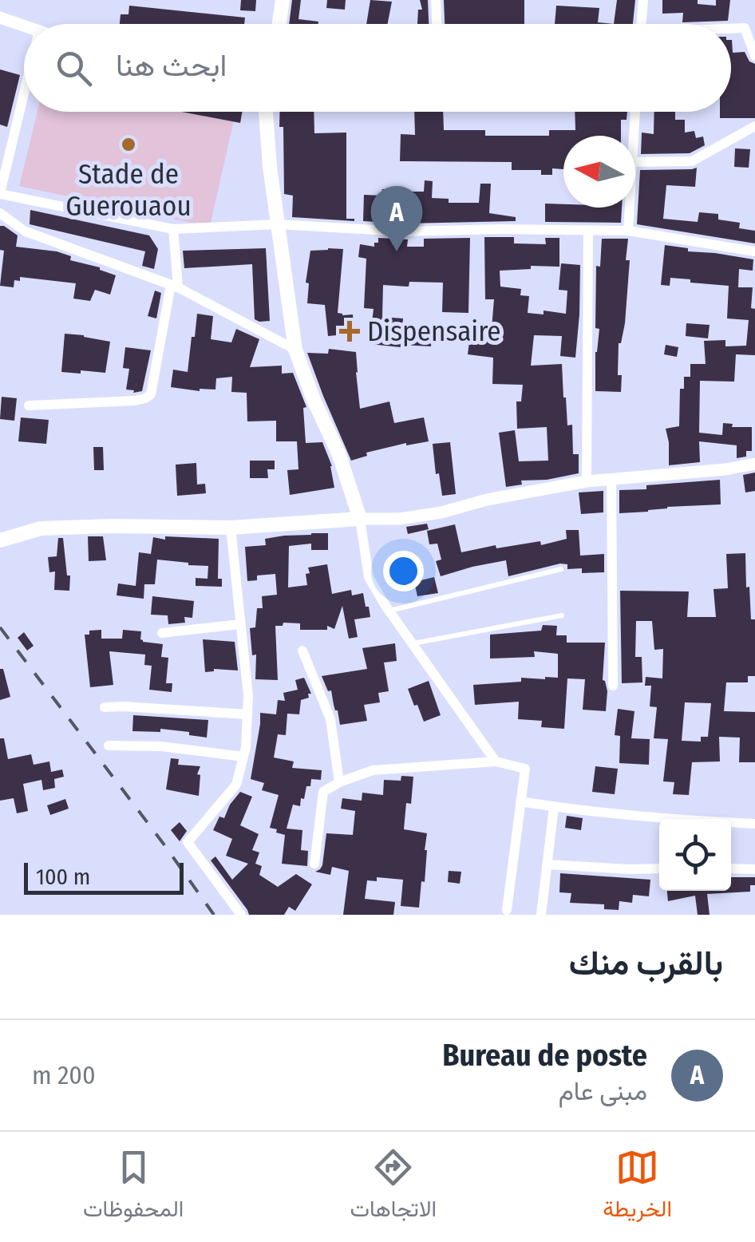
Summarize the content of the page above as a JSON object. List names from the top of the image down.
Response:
{
  "places": {
    "other": ["Stade de Guerouaou"],
    "health": ["Dispensaire"]
  },
  "scale_bar": "100 m",
  "north": "left",
  "page": {
    "search": "ابحث هنا",
    "pins": "A",
    "scale": "100 m",
    "heading": "بالقرب منك",
    "list": [
      {
        "mark": "A",
        "name": "Bureau de poste",
        "note": "مبنى عام",
        "value": "200 m"
      }
    ],
    "nav": ["الخريطة", "الاتجاهات", "المحفوظات"]
  }
}
